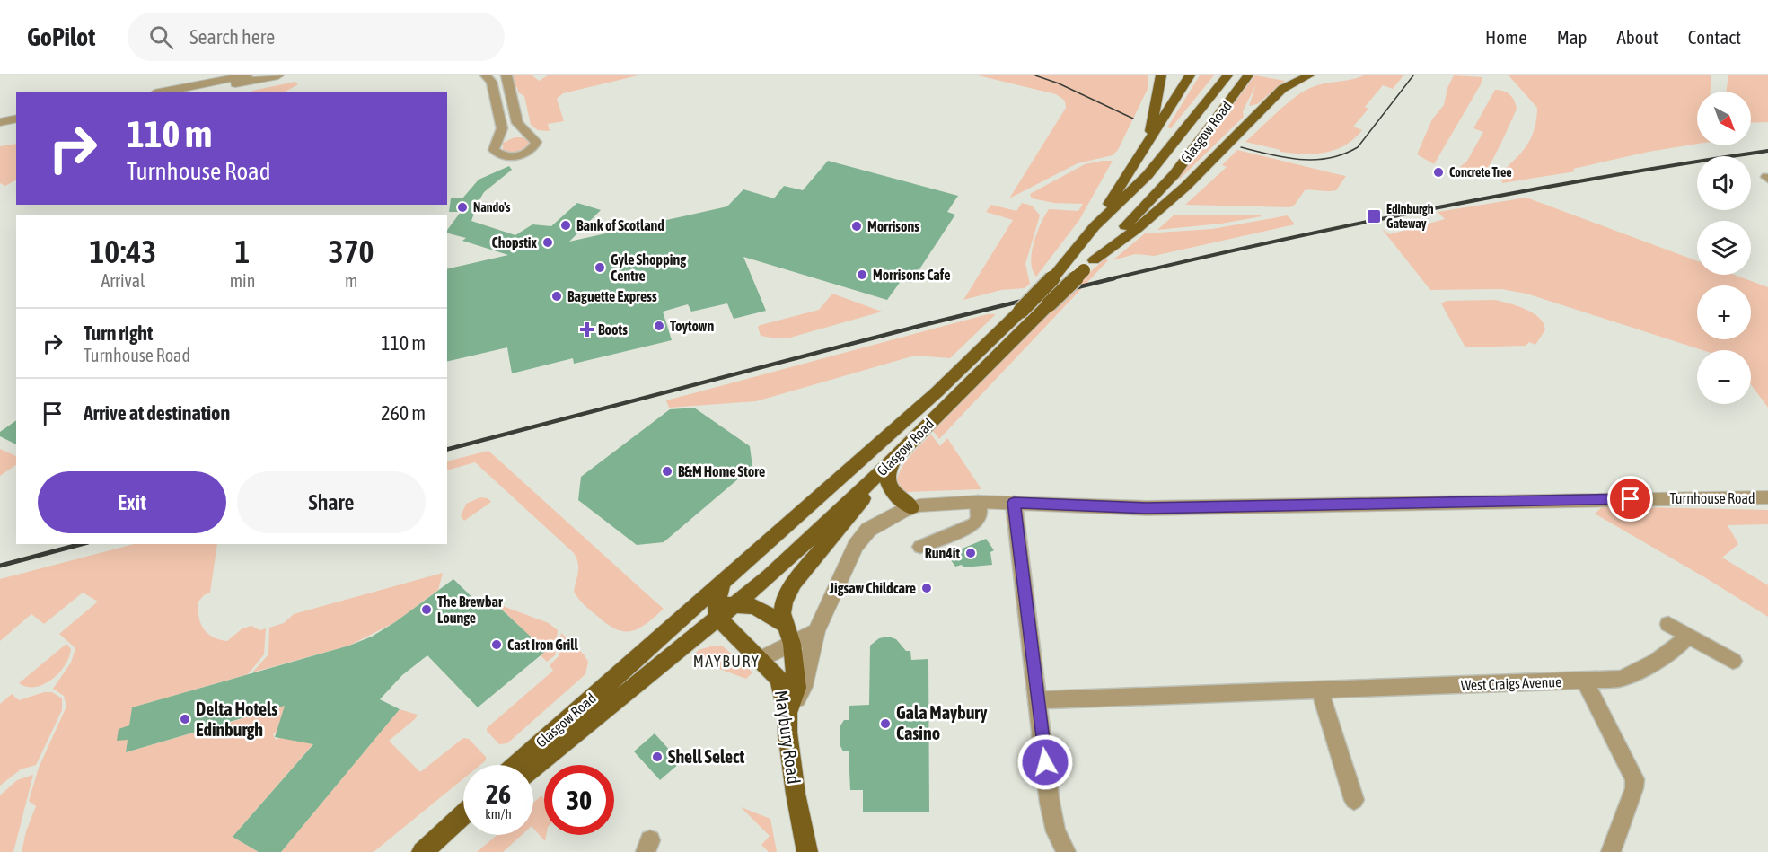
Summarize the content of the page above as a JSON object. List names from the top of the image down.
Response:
{
  "streets": {
    "main road": ["Glasgow Road", "Maybury Road"],
    "street": ["Turnhouse Road", "West Craigs Avenue"]
  },
  "crossings": [
    ["Glasgow Road", "Maybury Road"],
    ["Turnhouse Road", "Maybury Road"]
  ],
  "districts": ["MAYBURY"],
  "places": {
    "other": [
      "Concrete Tree",
      "Nando's",
      "Bank of Scotland",
      "Morrisons",
      "Chopstix",
      "Gyle Shopping Centre",
      "Morrisons Cafe",
      "Baguette Express",
      "Toytown",
      "B&M Home Store",
      "Run4it",
      "Jigsaw Childcare",
      "The Brewbar Lounge",
      "Cast Iron Grill",
      "Delta Hotels Edinburgh",
      "Gala Maybury Casino",
      "Shell Select"
    ],
    "transit": ["Edinburgh Gateway"],
    "health": ["Boots"]
  },
  "north": "bottom right",
  "page": {
    "header": "GoPilot",
    "search": "Search here",
    "nav": [
      "Home",
      "Map",
      "About",
      "Contact"
    ],
    "map_buttons": ["+", "−"],
    "turn": ["110 m", "Turnhouse Road"],
    "eta": [
      "10:43",
      "Arrival",
      "1",
      "min",
      "370",
      "m"
    ],
    "list": [
      {
        "name": "Turn right",
        "note": "Turnhouse Road",
        "value": "110 m"
      },
      {
        "name": "Arrive at destination",
        "value": "260 m"
      }
    ],
    "buttons": ["Exit", "Share"],
    "speed": "26 km/h",
    "limit": "30"
  }
}
